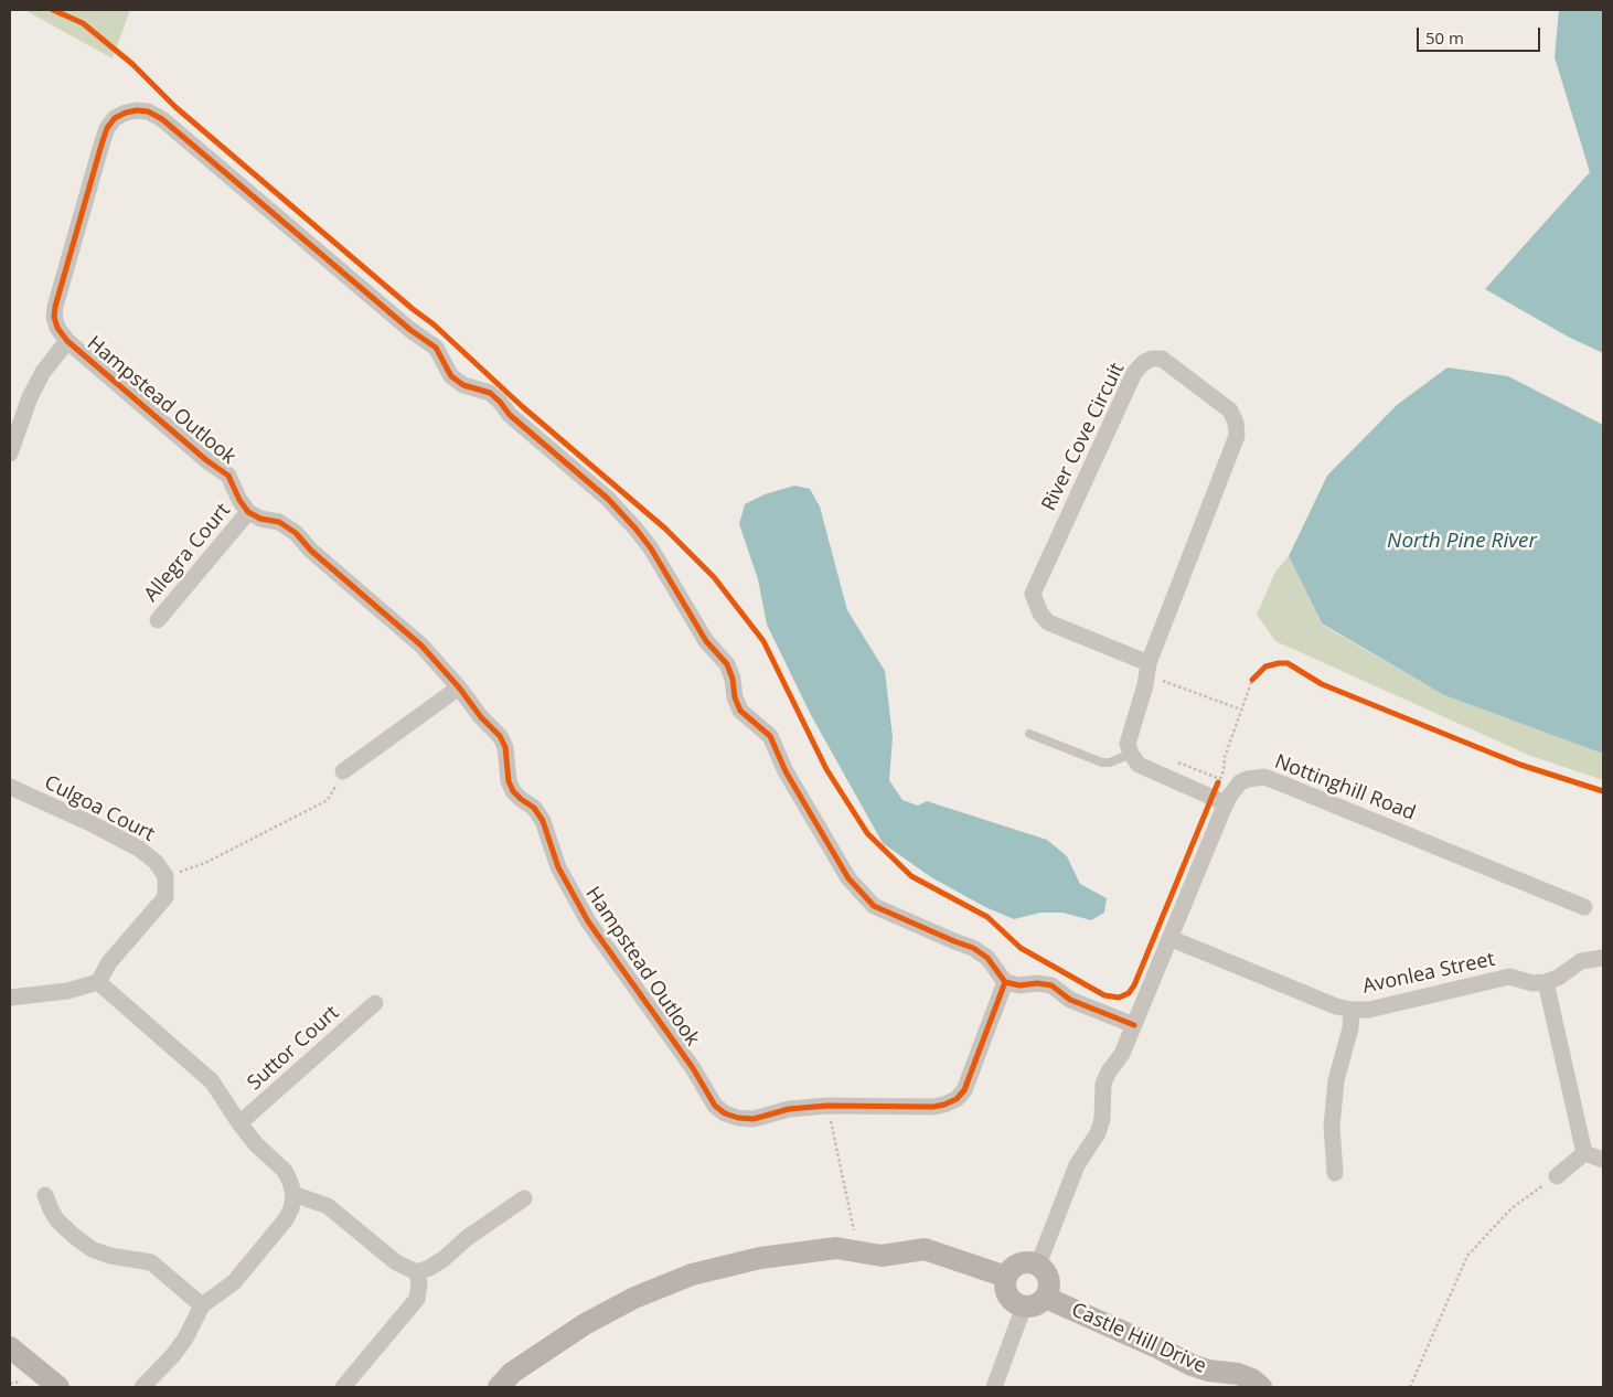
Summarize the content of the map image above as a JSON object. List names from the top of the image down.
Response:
{
  "streets": {
    "street": [
      "Hampstead Outlook",
      "River Cove Circuit",
      "Allegra Court",
      "Nottinghill Road",
      "Culgoa Court",
      "Avonlea Street",
      "Suttor Court",
      "Castle Hill Drive"
    ]
  },
  "crossings": [
    ["Hampstead Outlook", "Allegra Court"]
  ],
  "water": ["North Pine River"],
  "scale_bar": "50 m"
}
